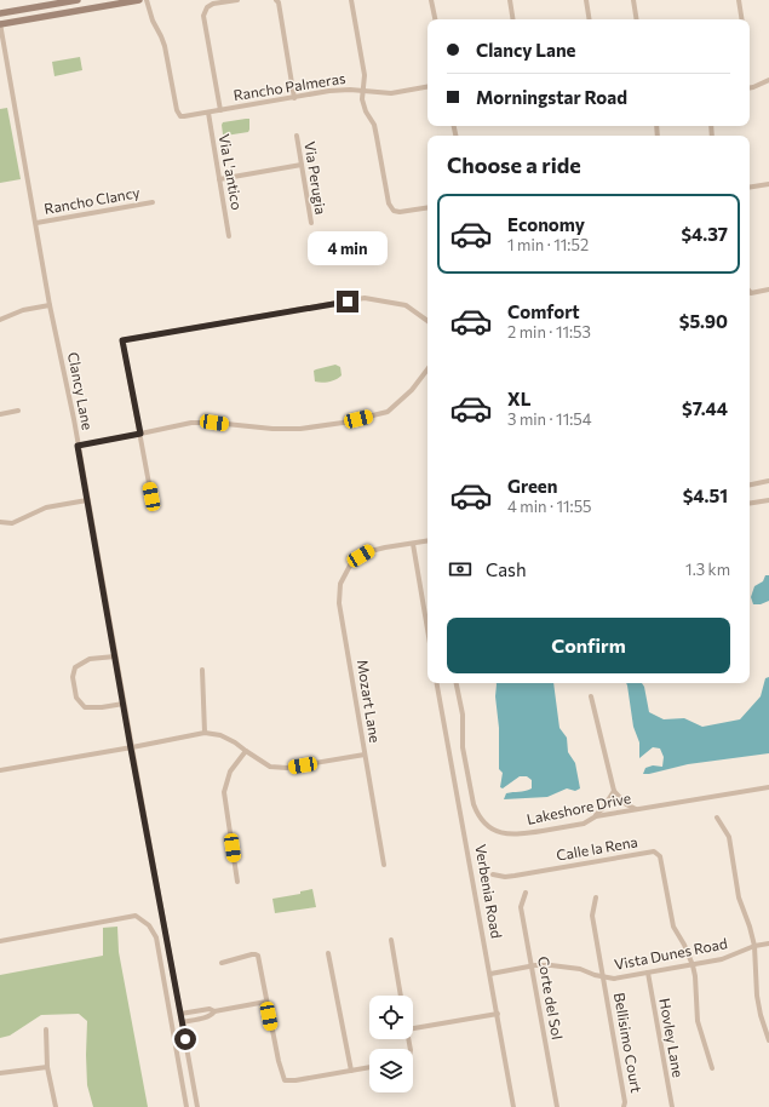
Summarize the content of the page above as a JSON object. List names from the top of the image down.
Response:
{
  "streets": {
    "street": [
      "Rancho Palmeras",
      "Via L'antico",
      "Via Perugia",
      "Rancho Clancy",
      "Clancy Lane",
      "Mozart Lane",
      "Lakeshore Drive",
      "Calle la Rena",
      "Verbenia Road",
      "Vista Dunes Road",
      "Corte del Sol",
      "Hovley Lane",
      "Bellisimo Court"
    ]
  },
  "crossings": [
    ["Rancho Palmeras", "Via L'antico"],
    ["Rancho Clancy", "Clancy Lane"],
    ["Clancy Lane", "Mozart Lane"],
    ["Calle la Rena", "Vista Dunes Road"],
    ["Verbenia Road", "Vista Dunes Road"],
    ["Vista Dunes Road", "Corte del Sol"],
    ["Vista Dunes Road", "Hovley Lane"],
    ["Vista Dunes Road", "Bellisimo Court"]
  ],
  "page": {
    "banner": ["Clancy Lane", "Morningstar Road"],
    "heading": "Choose a ride",
    "list": [
      {
        "name": "Economy",
        "note": "1 min · 11:52",
        "value": "$4.37"
      },
      {
        "name": "Comfort",
        "note": "2 min · 11:53",
        "value": "$5.90"
      },
      {
        "name": "XL",
        "note": "3 min · 11:54",
        "value": "$7.44"
      },
      {
        "name": "Green",
        "note": "4 min · 11:55",
        "value": "$4.51"
      }
    ],
    "bubble": "4 min",
    "pay": ["Cash", "1.3 km"],
    "buttons": "Confirm"
  }
}
